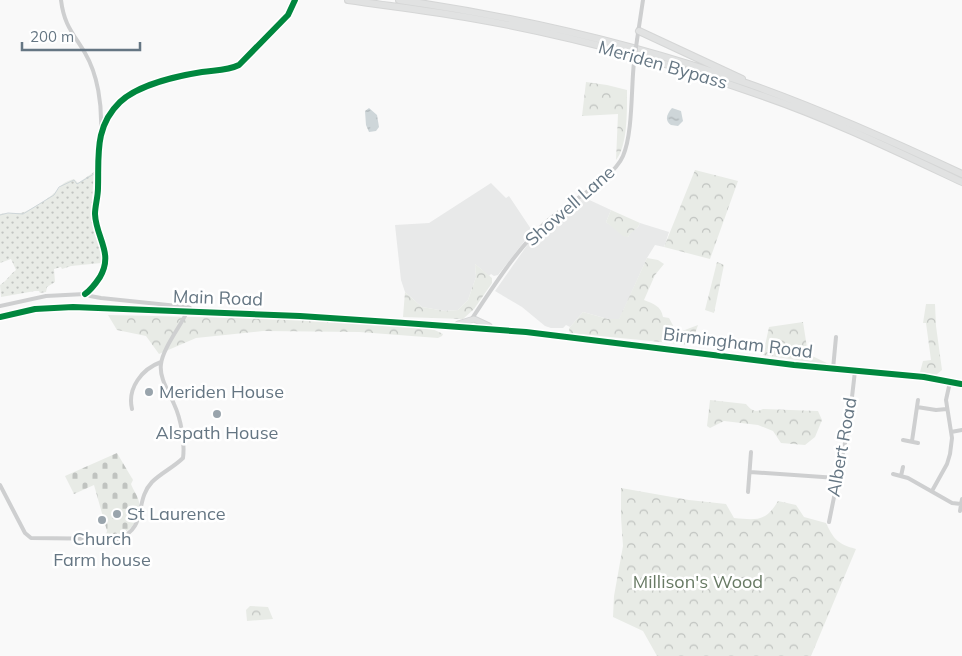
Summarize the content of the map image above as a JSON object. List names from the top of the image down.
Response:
{
  "streets": {
    "highway": ["Meriden Bypass"],
    "main road": ["Main Road", "Birmingham Road"],
    "street": ["Showell Lane", "Albert Road"]
  },
  "crossings": [
    ["Showell Lane", "Main Road"],
    ["Showell Lane", "Birmingham Road"],
    ["Main Road", "Birmingham Road"],
    ["Birmingham Road", "Albert Road"]
  ],
  "parks": ["Millison's Wood"],
  "places": [
    "Meriden House",
    "Alspath House",
    "St Laurence",
    "Church Farm house"
  ],
  "scale_bar": "200 m"
}
